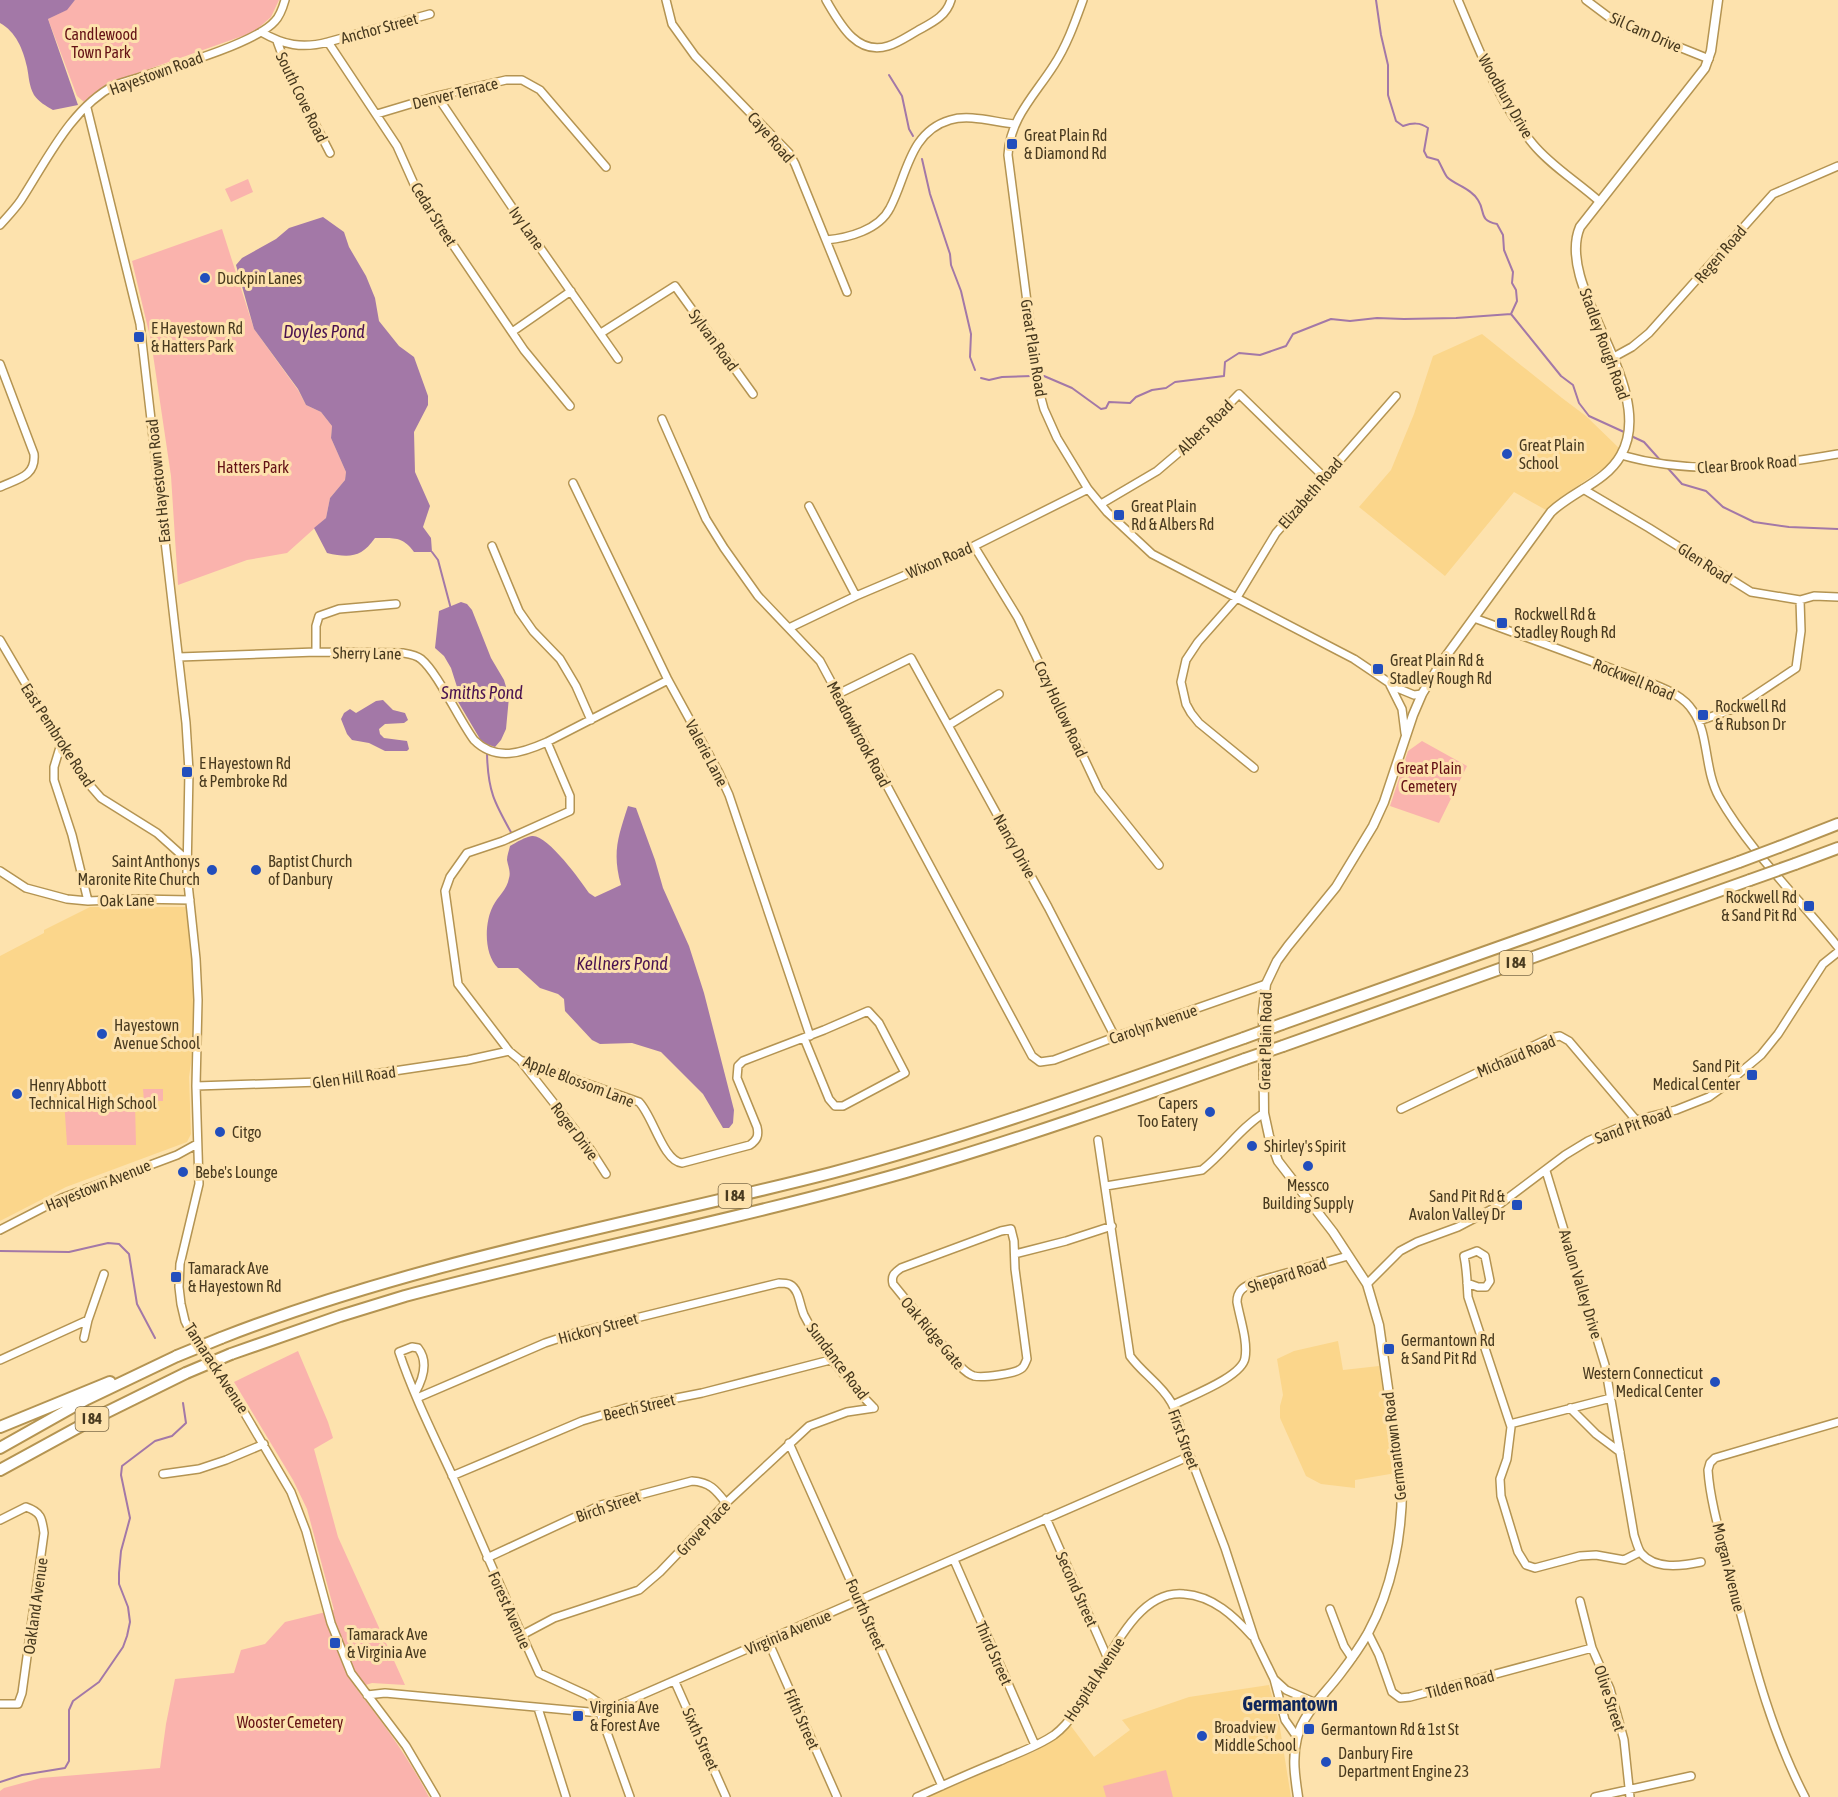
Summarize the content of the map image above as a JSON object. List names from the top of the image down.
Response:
{
  "streets": {
    "highway": ["I 84"],
    "main road": ["Stadley Rough Road", "Great Plain Road", "Germantown Road"],
    "street": [
      "Anchor Street",
      "Sil Cam Drive",
      "Hayestown Road",
      "Denver Terrace",
      "Woodbury Drive",
      "South Cove Road",
      "Caye Road",
      "Cedar Street",
      "Ivy Lane",
      "Regen Road",
      "Sylvan Road",
      "Albers Road",
      "Clear Brook Road",
      "East Hayestown Road",
      "Elizabeth Road",
      "Wixon Road",
      "Glen Road",
      "Sherry Lane",
      "Rockwell Road",
      "Cozy Hollow Road",
      "Meadowbrook Road",
      "East Pembroke Road",
      "Valerie Lane",
      "Nancy Drive",
      "Oak Lane",
      "Carolyn Avenue",
      "Michaud Road",
      "Glen Hill Road",
      "Apple Blossom Lane",
      "Sand Pit Road",
      "Roger Drive",
      "Hayestown Avenue",
      "Shepard Road",
      "Avalon Valley Drive",
      "Hickory Street",
      "Oak Ridge Gate",
      "Sundance Road",
      "Tamarack Avenue",
      "Beech Street",
      "First Street",
      "Birch Street",
      "Grove Place",
      "Morgan Avenue",
      "Second Street",
      "Oakland Avenue",
      "Forest Avenue",
      "Fourth Street",
      "Virginia Avenue",
      "Third Street",
      "Hospital Avenue",
      "Tilden Road",
      "Olive Street",
      "Fifth Street",
      "Sixth Street"
    ]
  },
  "crossings": [
    ["Anchor Street", "Cedar Street"],
    ["Sil Cam Drive", "Stadley Rough Road"],
    ["Hayestown Road", "East Hayestown Road"],
    ["Denver Terrace", "Cedar Street"],
    ["Denver Terrace", "Ivy Lane"],
    ["Woodbury Drive", "Stadley Rough Road"],
    ["Ivy Lane", "Sylvan Road"],
    ["Regen Road", "Stadley Rough Road"],
    ["Stadley Rough Road", "Great Plain Road"],
    ["Stadley Rough Road", "Clear Brook Road"],
    ["Stadley Rough Road", "Glen Road"],
    ["Stadley Rough Road", "Rockwell Road"],
    ["Great Plain Road", "Albers Road"],
    ["Great Plain Road", "Elizabeth Road"],
    ["Great Plain Road", "Wixon Road"],
    ["Great Plain Road", "Carolyn Avenue"],
    ["Great Plain Road", "Sand Pit Road"],
    ["Great Plain Road", "Shepard Road"],
    ["Great Plain Road", "Germantown Road"],
    ["Albers Road", "Elizabeth Road"],
    ["East Hayestown Road", "Sherry Lane"],
    ["East Hayestown Road", "East Pembroke Road"],
    ["East Hayestown Road", "Tamarack Avenue"],
    ["Wixon Road", "Cozy Hollow Road"],
    ["Wixon Road", "Meadowbrook Road"],
    ["Sherry Lane", "Valerie Lane"],
    ["Sherry Lane", "Apple Blossom Lane"],
    ["Meadowbrook Road", "Nancy Drive"],
    ["Meadowbrook Road", "Carolyn Avenue"],
    ["East Pembroke Road", "Tamarack Avenue"],
    ["Valerie Lane", "Apple Blossom Lane"],
    ["Nancy Drive", "Carolyn Avenue"],
    ["Oak Lane", "Tamarack Avenue"],
    ["Michaud Road", "Sand Pit Road"],
    ["Glen Hill Road", "Apple Blossom Lane"],
    ["Glen Hill Road", "Tamarack Avenue"],
    ["Apple Blossom Lane", "Roger Drive"],
    ["Sand Pit Road", "Avalon Valley Drive"],
    ["Sand Pit Road", "Germantown Road"],
    ["Hayestown Avenue", "Tamarack Avenue"],
    ["Shepard Road", "First Street"],
    ["Hickory Street", "Sundance Road"],
    ["Hickory Street", "Forest Avenue"],
    ["Sundance Road", "Beech Street"],
    ["Sundance Road", "Grove Place"],
    ["Tamarack Avenue", "Virginia Avenue"],
    ["Beech Street", "Forest Avenue"],
    ["First Street", "Germantown Road"],
    ["First Street", "Virginia Avenue"],
    ["First Street", "Hospital Avenue"],
    ["Germantown Road", "Tilden Road"],
    ["Birch Street", "Grove Place"],
    ["Birch Street", "Forest Avenue"],
    ["Grove Place", "Forest Avenue"],
    ["Grove Place", "Fourth Street"],
    ["Second Street", "Virginia Avenue"],
    ["Second Street", "Hospital Avenue"],
    ["Forest Avenue", "Virginia Avenue"],
    ["Fourth Street", "Virginia Avenue"],
    ["Fourth Street", "Hospital Avenue"],
    ["Virginia Avenue", "Third Street"],
    ["Virginia Avenue", "Fifth Street"],
    ["Virginia Avenue", "Sixth Street"],
    ["Third Street", "Hospital Avenue"],
    ["Tilden Road", "Olive Street"]
  ],
  "districts": ["Germantown"],
  "water": ["Doyles Pond", "Smiths Pond", "Kellners Pond"],
  "parks": [
    "Candlewood Town Park",
    "Hatters Park",
    "Great Plain Cemetery",
    "Wooster Cemetery"
  ],
  "places": {
    "transit": [
      "Great Plain Rd & Diamond Rd",
      "E Hayestown Rd & Hatters Park",
      "Great Plain Rd & Albers Rd",
      "Rockwell Rd & Stadley Rough Rd",
      "Great Plain Rd & Stadley Rough Rd",
      "Rockwell Rd & Rubson Dr",
      "E Hayestown Rd & Pembroke Rd",
      "Rockwell Rd & Sand Pit Rd",
      "Sand Pit Medical Center",
      "Sand Pit Rd & Avalon Valley Dr",
      "Tamarack Ave & Hayestown Rd",
      "Germantown Rd & Sand Pit Rd",
      "Tamarack Ave & Virginia Ave",
      "Virginia Ave & Forest Ave",
      "Germantown Rd & 1st St"
    ],
    "other": [
      "Duckpin Lanes",
      "Great Plain School",
      "Saint Anthonys Maronite Rite Church",
      "Baptist Church of Danbury",
      "Hayestown Avenue School",
      "Henry Abbott Technical High School",
      "Capers Too Eatery",
      "Citgo",
      "Shirley's Spirit",
      "Messco Building Supply",
      "Bebe's Lounge",
      "Western Connecticut Medical Center",
      "Broadview Middle School",
      "Danbury Fire Department Engine 23"
    ]
  }
}
